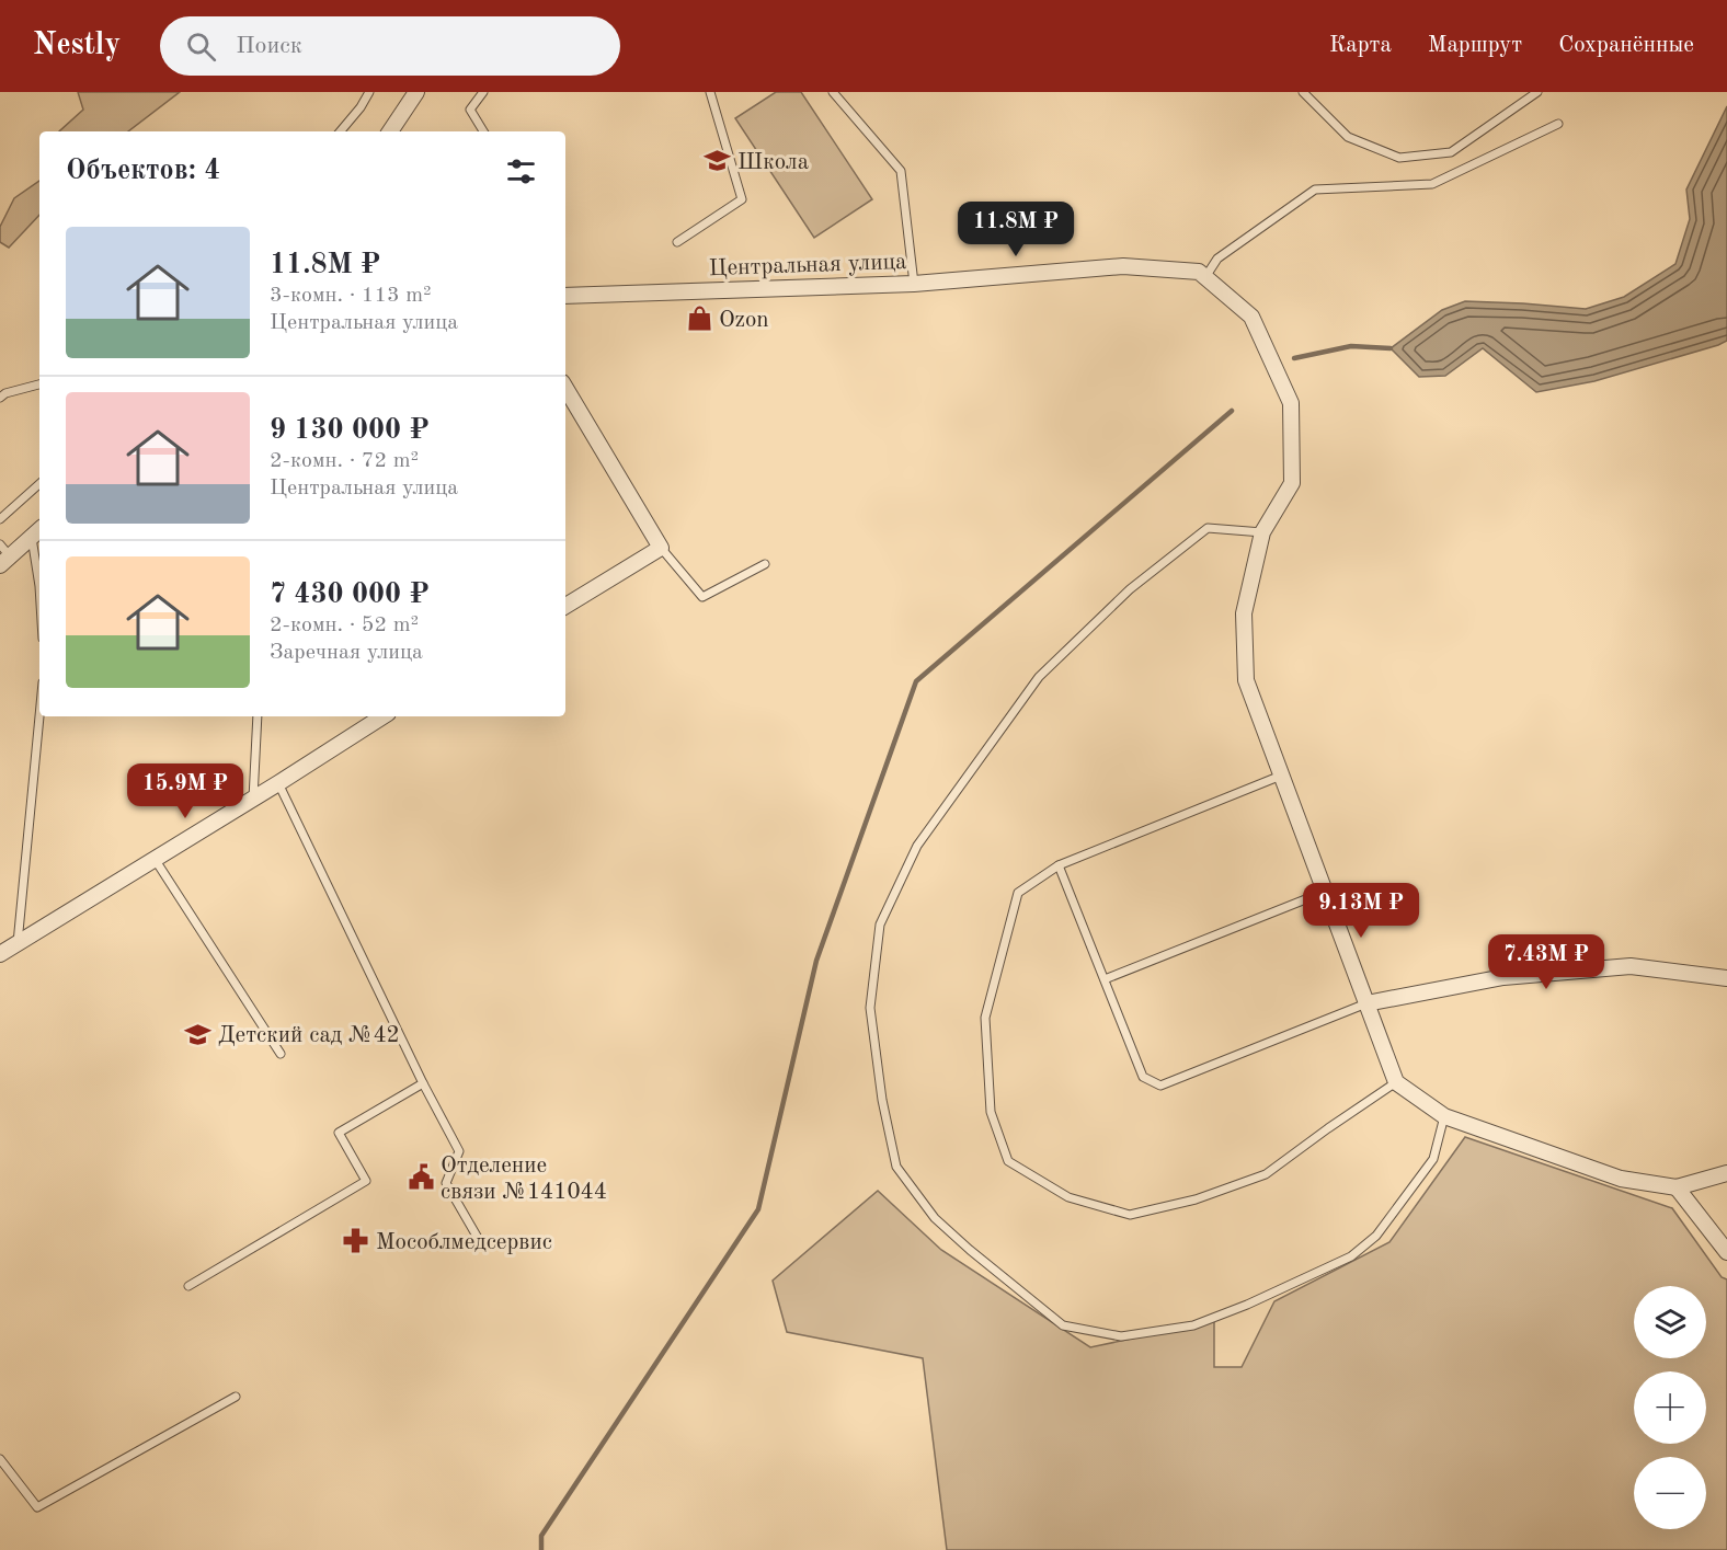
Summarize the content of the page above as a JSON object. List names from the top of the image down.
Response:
{
  "streets": {
    "street": ["Центральная улица"]
  },
  "places": {
    "school or university": ["Школа", "Детский сад №42"],
    "shop": ["Ozon"],
    "public building": ["Отделение связи №141044"],
    "pharmacy": ["Мособлмедсервис"]
  },
  "page": {
    "header": "Nestly",
    "search": "Поиск",
    "nav": ["Карта", "Маршрут", "Сохранённые"],
    "heading": "Объектов: 4",
    "price": [
      "11.8M ₽",
      "15.9M ₽",
      "9.13M ₽",
      "7.43M ₽"
    ],
    "list": [
      {
        "name": "11.8M ₽",
        "note": "3-комн. · 113 m² · Центральная улица"
      },
      {
        "name": "9 130 000 ₽",
        "note": "2-комн. · 72 m² · Центральная улица"
      },
      {
        "name": "7 430 000 ₽",
        "note": "2-комн. · 52 m² · Заречная улица"
      }
    ],
    "map_buttons": ["+", "−"]
  }
}
